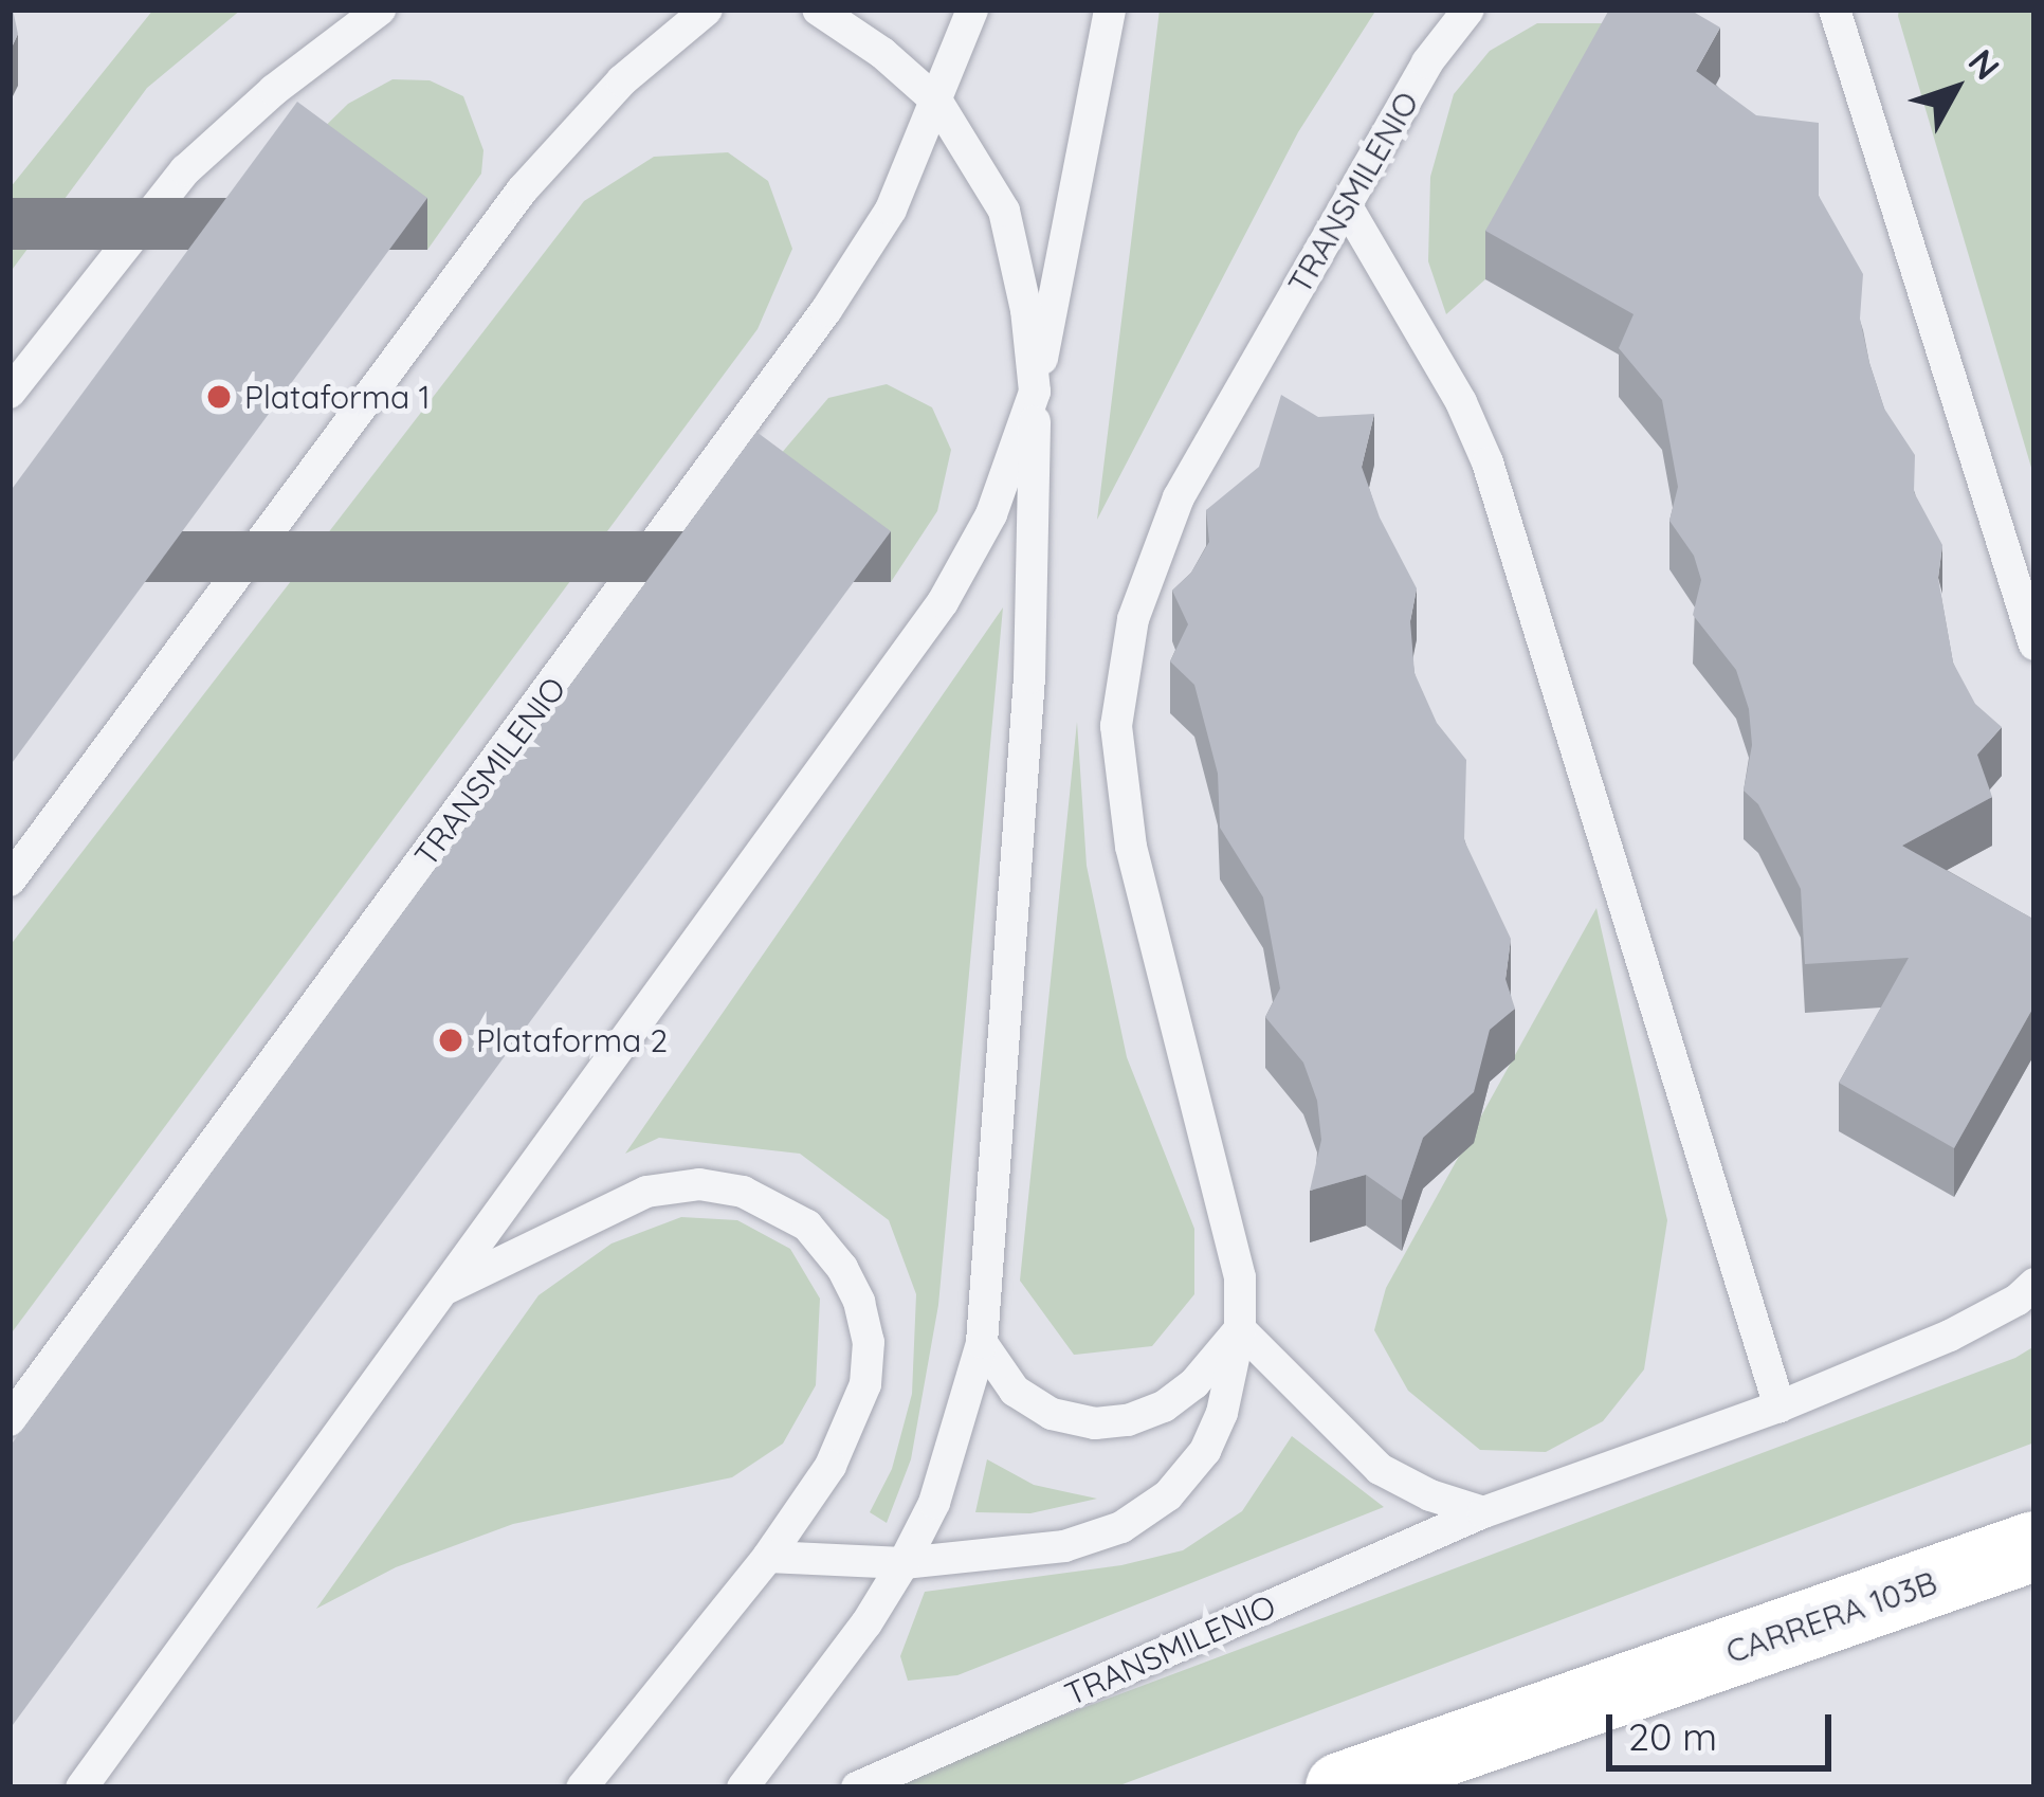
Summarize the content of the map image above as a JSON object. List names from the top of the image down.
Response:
{
  "streets": {
    "street": ["CARRERA 103B"],
    "lane": ["TRANSMILENIO"]
  },
  "places": ["Plataforma 1", "Plataforma 2"],
  "scale_bar": "20 m",
  "north": "top right"
}
